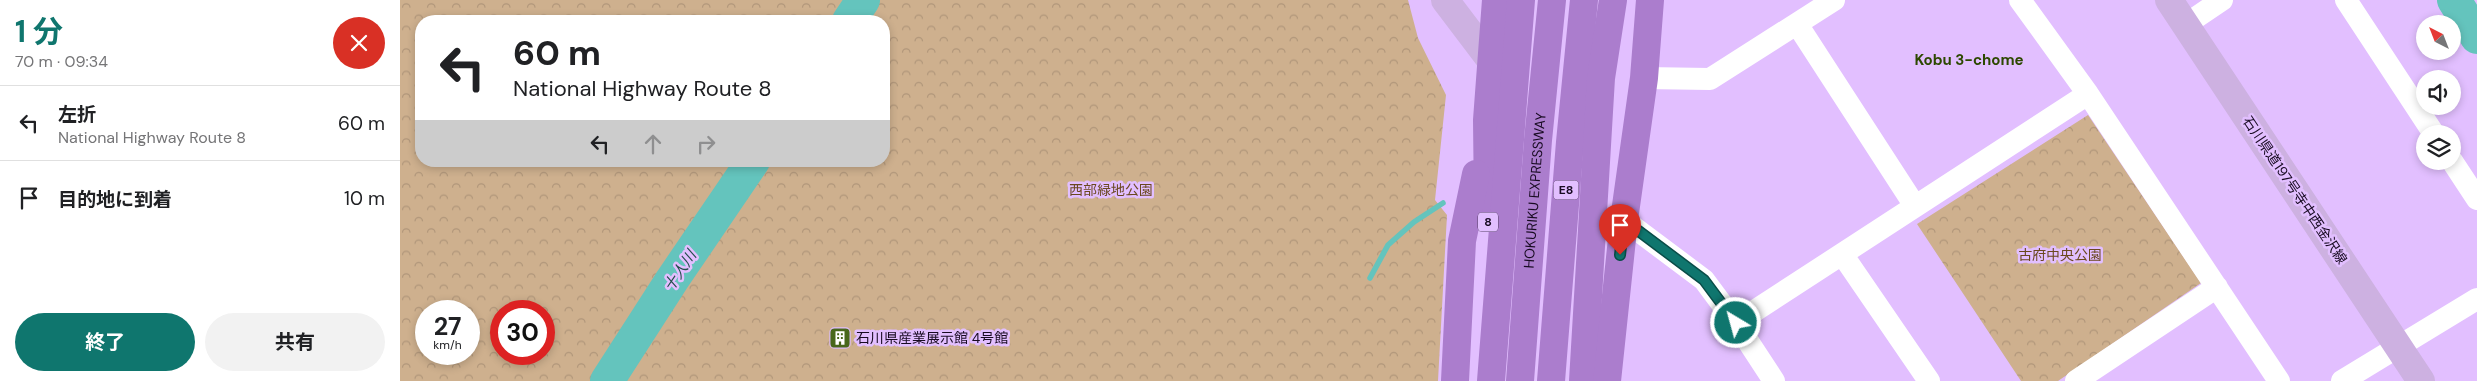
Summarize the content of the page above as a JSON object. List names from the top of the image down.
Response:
{
  "streets": {
    "highway": ["HOKURIKU EXPRESSWAY", "E8", "8"],
    "main road": ["石川県道197号寺中西金沢線"]
  },
  "districts": ["Kobu 3-chome"],
  "water": ["十人川"],
  "parks": ["西部緑地公園", "古府中央公園"],
  "places": {
    "building": ["石川県産業展示館 4号館"]
  },
  "north": "top left",
  "page": {
    "heading": ["1 分", "70 m · 09:34"],
    "turn": ["60 m", "National Highway Route 8"],
    "list": [
      {
        "name": "左折",
        "note": "National Highway Route 8",
        "value": "60 m"
      },
      {
        "name": "目的地に到着",
        "value": "10 m"
      }
    ],
    "speed": "27 km/h",
    "limit": "30",
    "buttons": ["終了", "共有"]
  }
}
